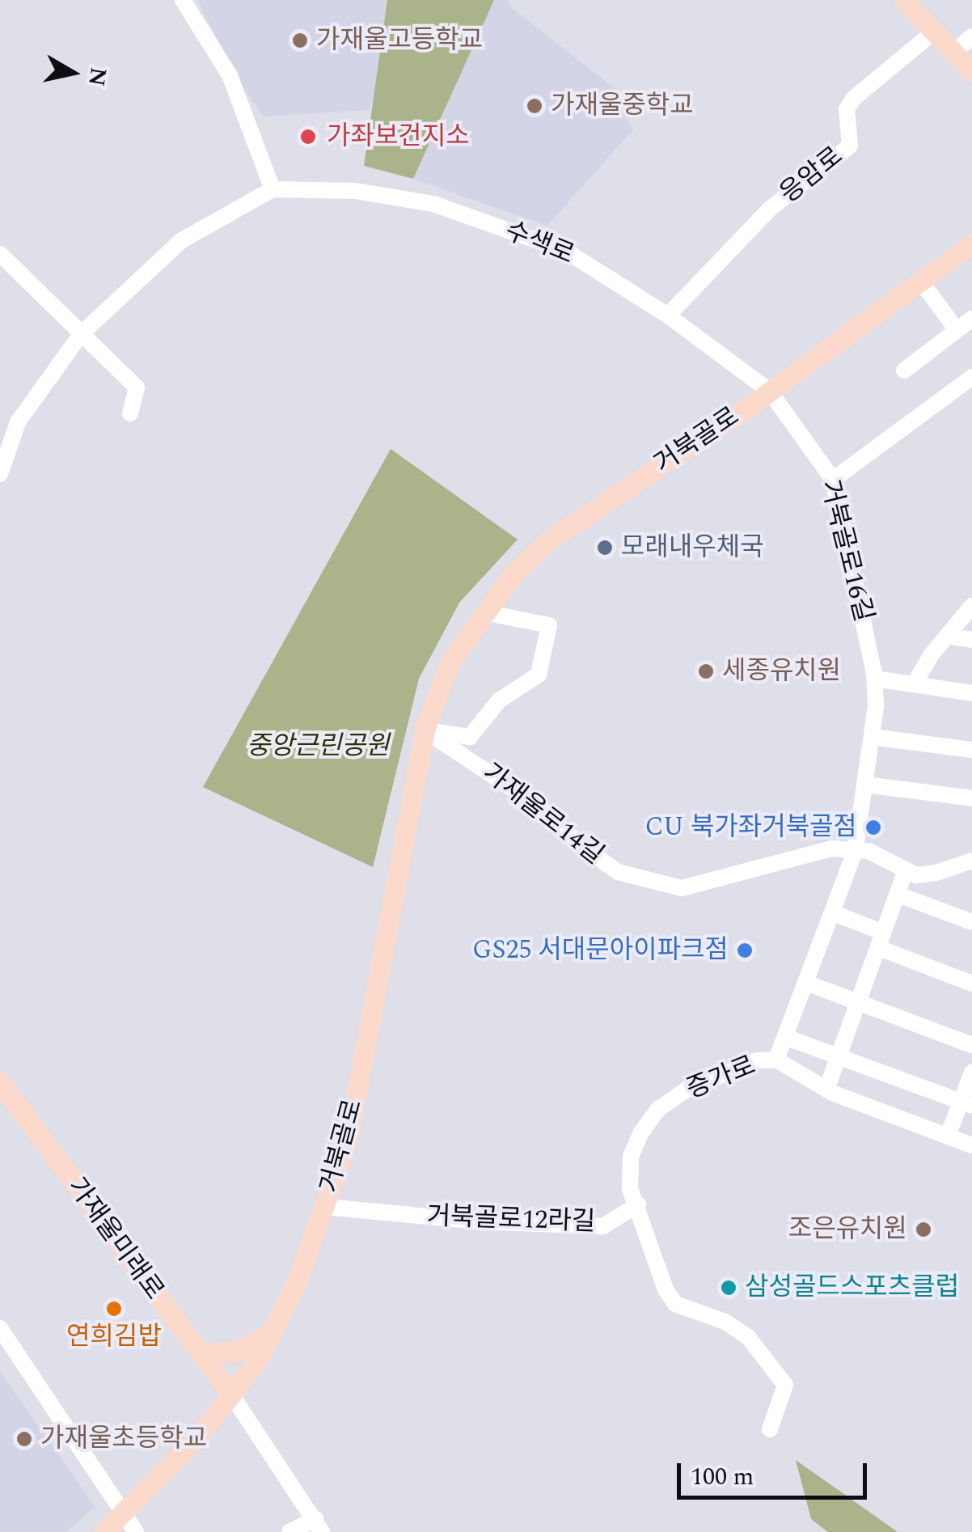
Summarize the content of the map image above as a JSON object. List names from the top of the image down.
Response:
{
  "streets": {
    "main road": ["거북골로", "가재울미래로"],
    "street": [
      "응암로",
      "수색로",
      "거북골로16길",
      "가재울로14길",
      "증가로",
      "거북골로12라길"
    ]
  },
  "crossings": [
    ["응암로", "수색로"],
    ["수색로", "거북골로"],
    ["수색로", "거북골로16길"],
    ["거북골로", "거북골로16길"],
    ["거북골로", "가재울로14길"],
    ["거북골로", "거북골로12라길"],
    ["거북골로", "가재울미래로"],
    ["거북골로16길", "가재울로14길"],
    ["거북골로16길", "증가로"],
    ["증가로", "거북골로12라길"]
  ],
  "parks": ["중앙근린공원"],
  "places": [
    "가재울고등학교",
    "가재울중학교",
    "가좌보건지소",
    "모래내우체국",
    "세종유치원",
    "CU 북가좌거북골점",
    "GS25 서대문아이파크점",
    "조은유치원",
    "삼성골드스포츠클럽",
    "연희김밥",
    "가재울초등학교"
  ],
  "scale_bar": "100 m",
  "north": "right"
}
